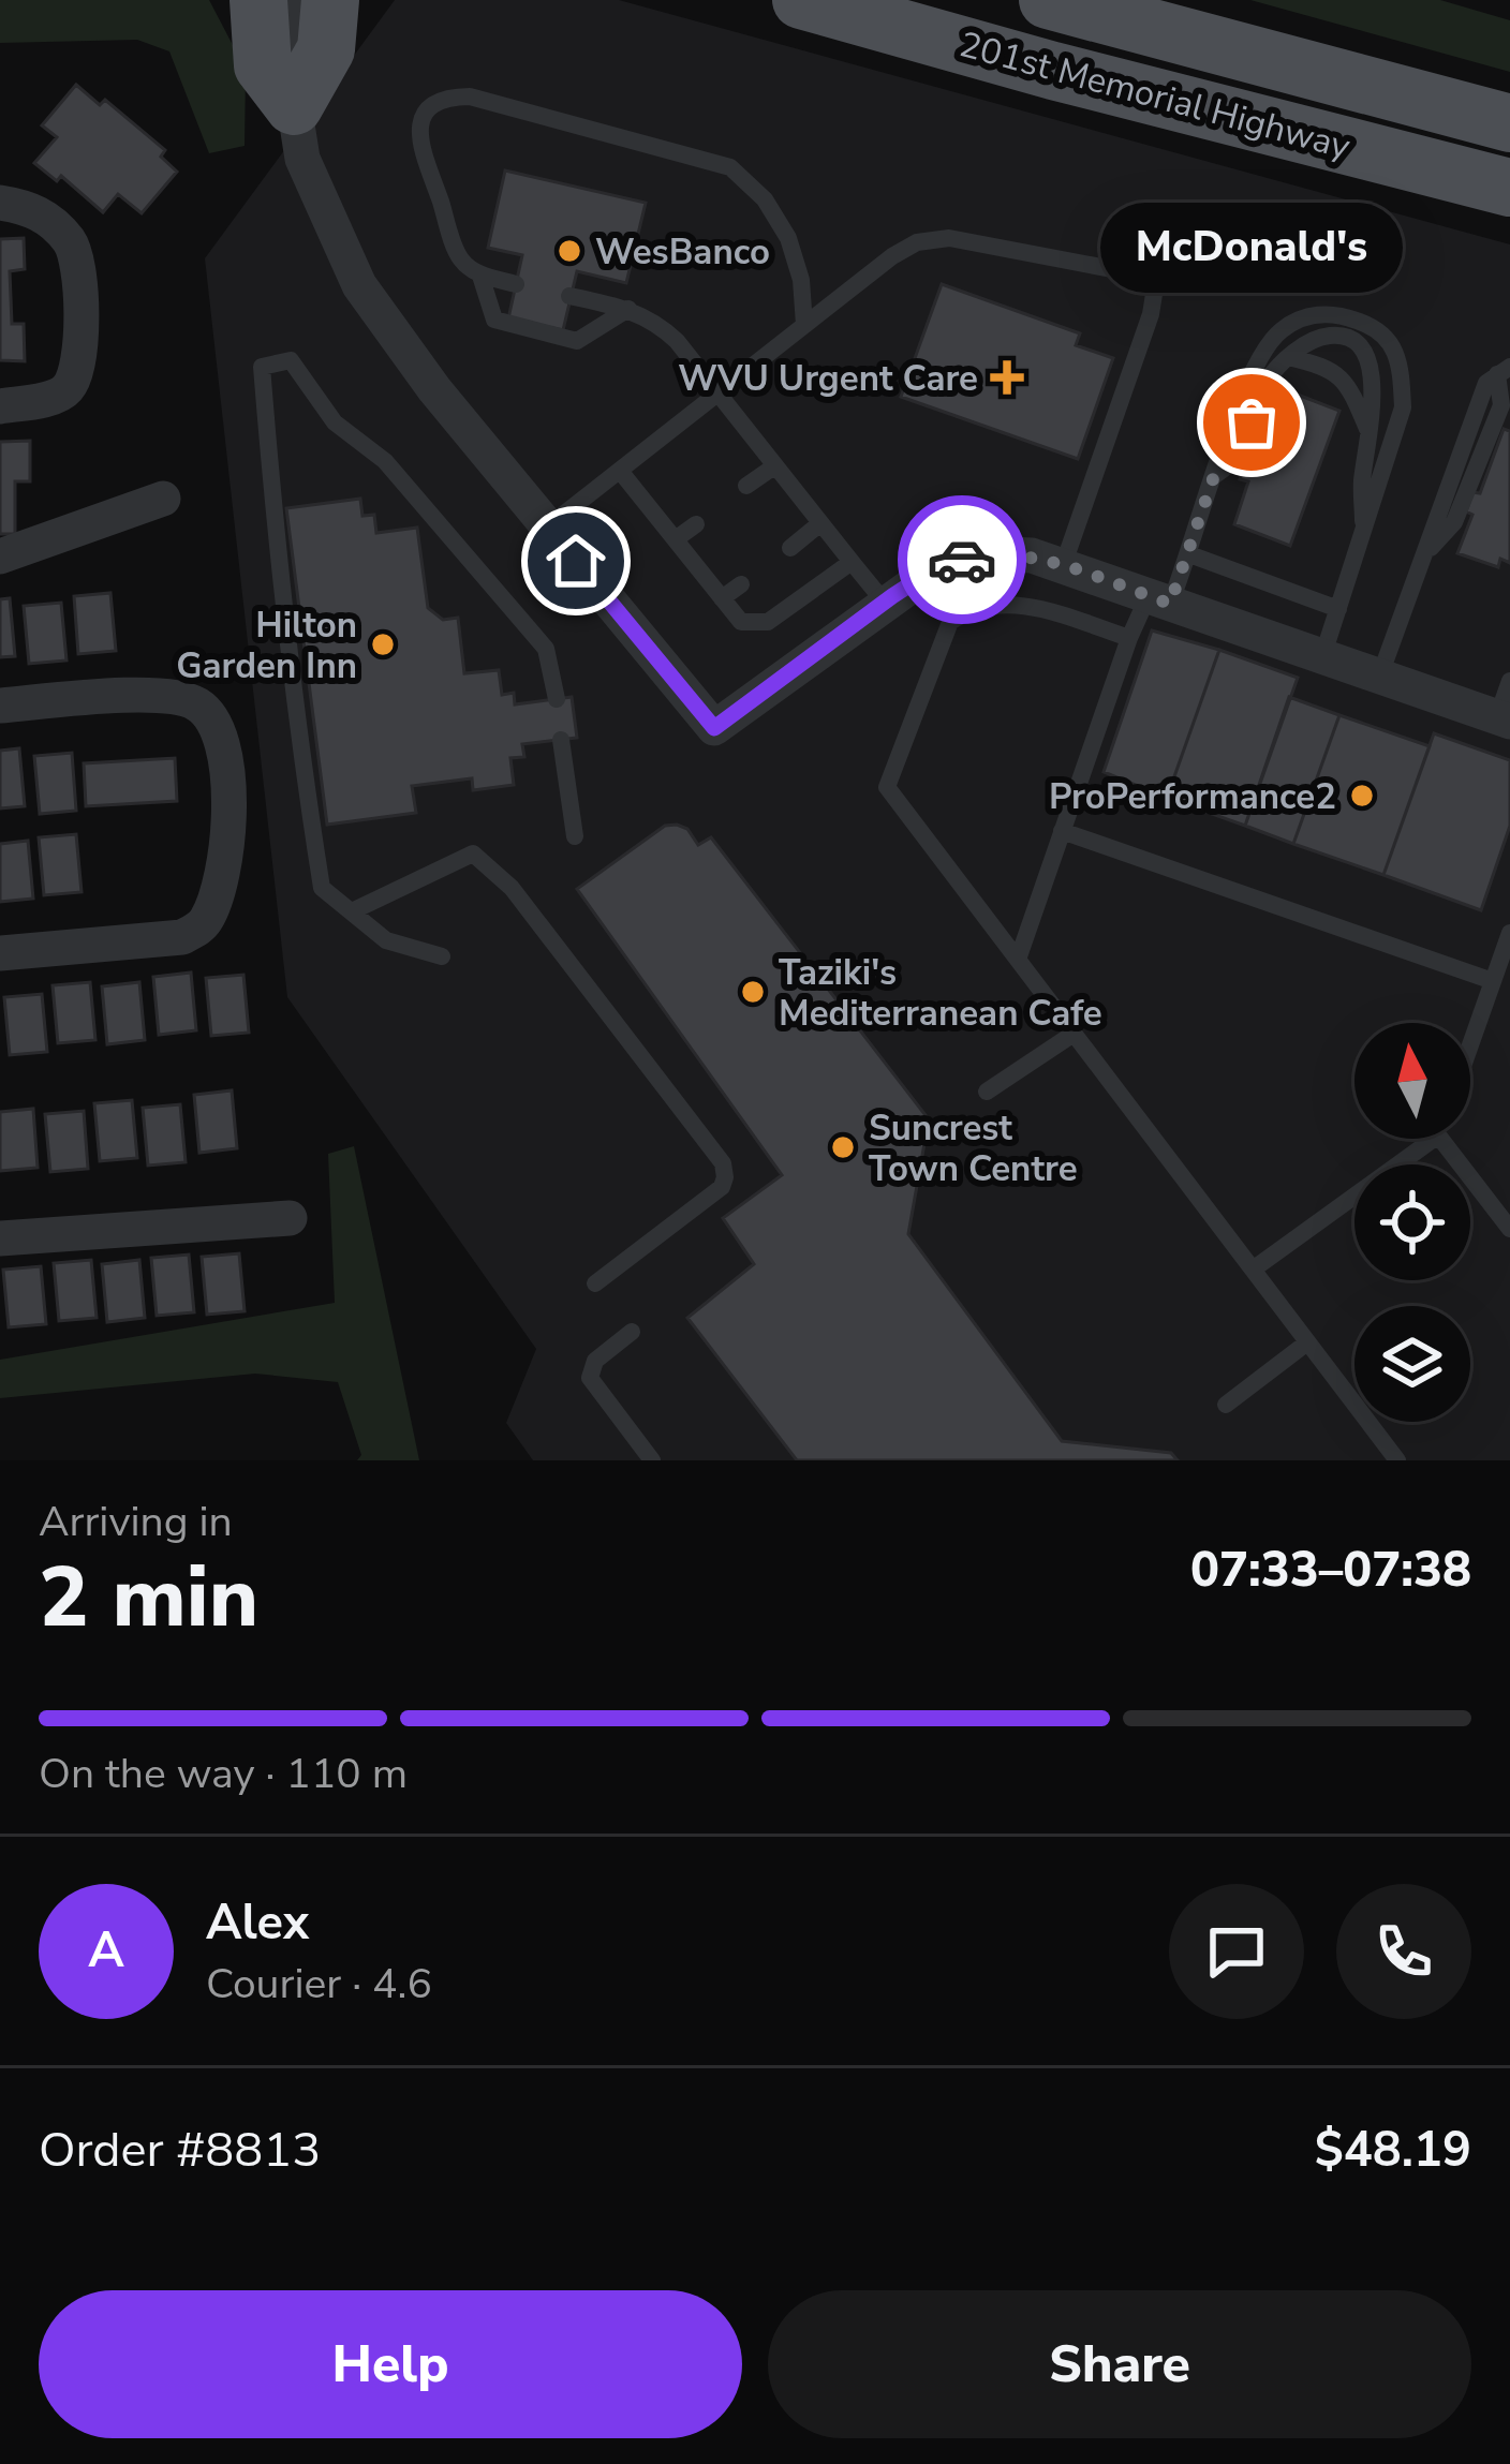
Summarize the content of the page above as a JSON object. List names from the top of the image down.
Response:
{
  "streets": {
    "main road": ["201st Memorial Highway"]
  },
  "places": {
    "other": [
      "WesBanco",
      "McDonald's",
      "Hilton Garden Inn",
      "ProPerformance2",
      "Taziki's Mediterranean Cafe",
      "Suncrest Town Centre"
    ],
    "health": ["WVU Urgent Care"]
  },
  "north": "top",
  "page": {
    "bubble": "McDonald's",
    "heading": ["2 min", "Arriving in", "07:33–07:38"],
    "panel": [
      "Alex",
      "Courier · 4.6",
      "Order #8813",
      "$48.19"
    ],
    "bar": "On the way · 110 m",
    "round": "A",
    "buttons": ["Help", "Share"]
  }
}
